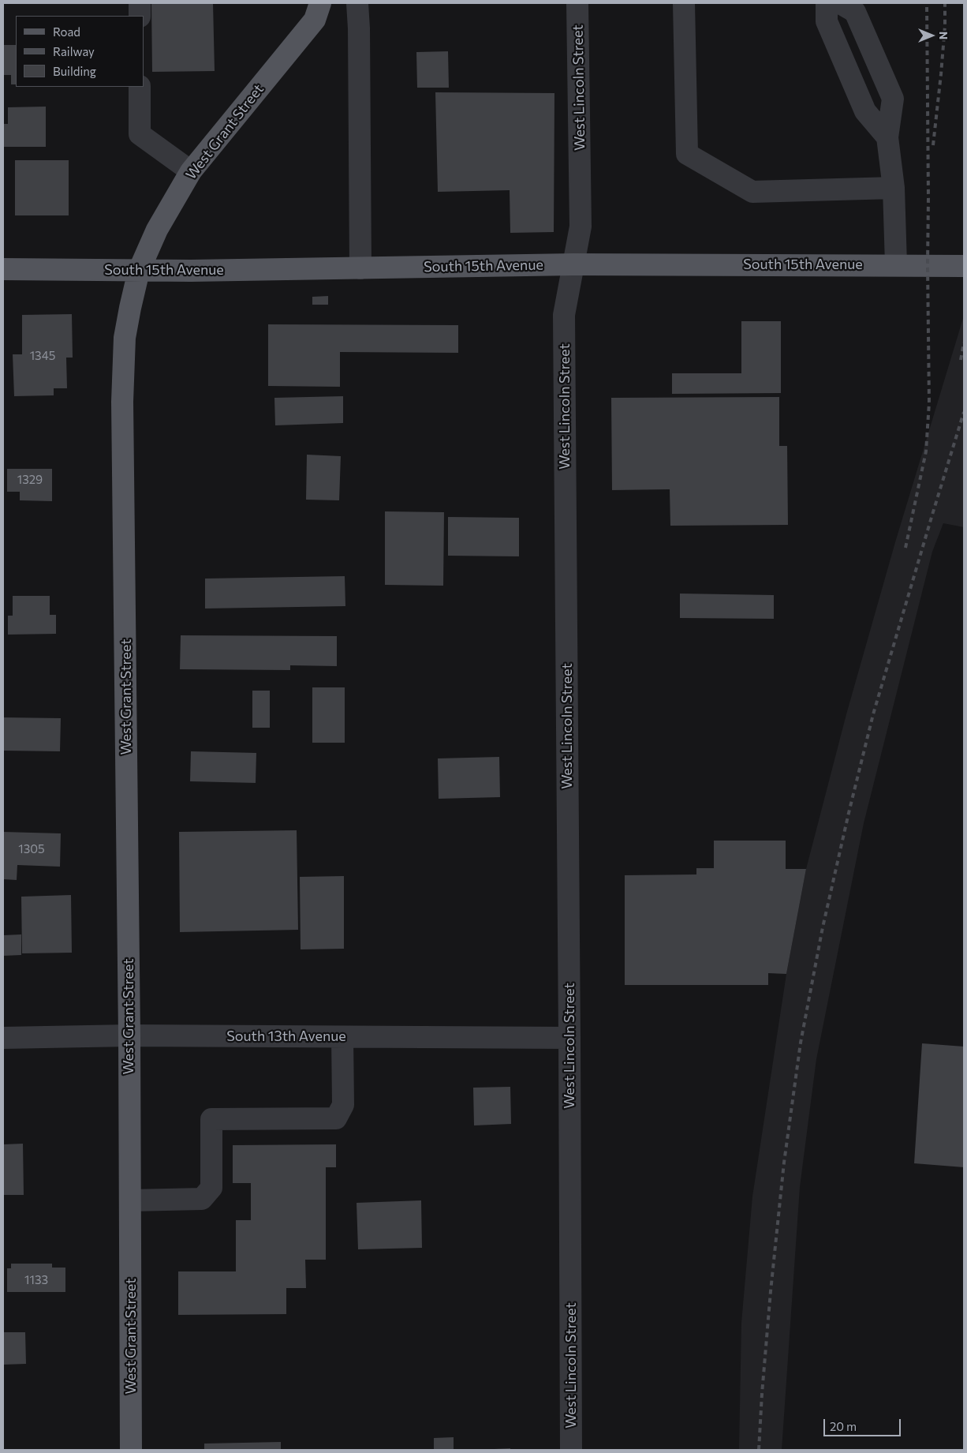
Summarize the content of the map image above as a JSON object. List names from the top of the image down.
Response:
{
  "streets": {
    "main road": ["West Grant Street", "South 15th Avenue"],
    "street": ["West Lincoln Street", "South 13th Avenue"]
  },
  "crossings": [
    ["West Lincoln Street", "South 15th Avenue"],
    ["West Lincoln Street", "South 13th Avenue"],
    ["West Grant Street", "South 15th Avenue"],
    ["West Grant Street", "South 13th Avenue"]
  ],
  "house_numbers": [
    "1345",
    "1329",
    "1305",
    "1133"
  ],
  "legend": ["Road", "Railway", "Building"],
  "scale_bar": "20 m",
  "north": "right"
}
